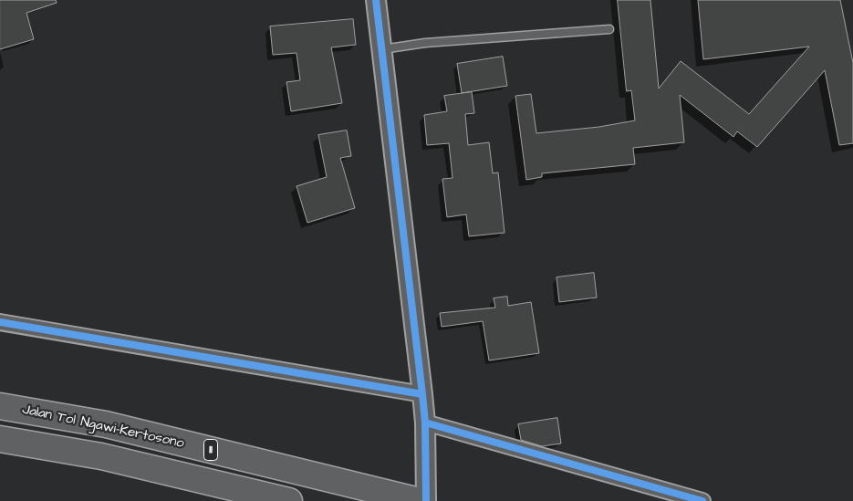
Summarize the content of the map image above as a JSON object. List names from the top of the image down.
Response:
{
  "streets": {
    "highway": ["Jalan Tol Ngawi–Kertosono", "11"]
  }
}
